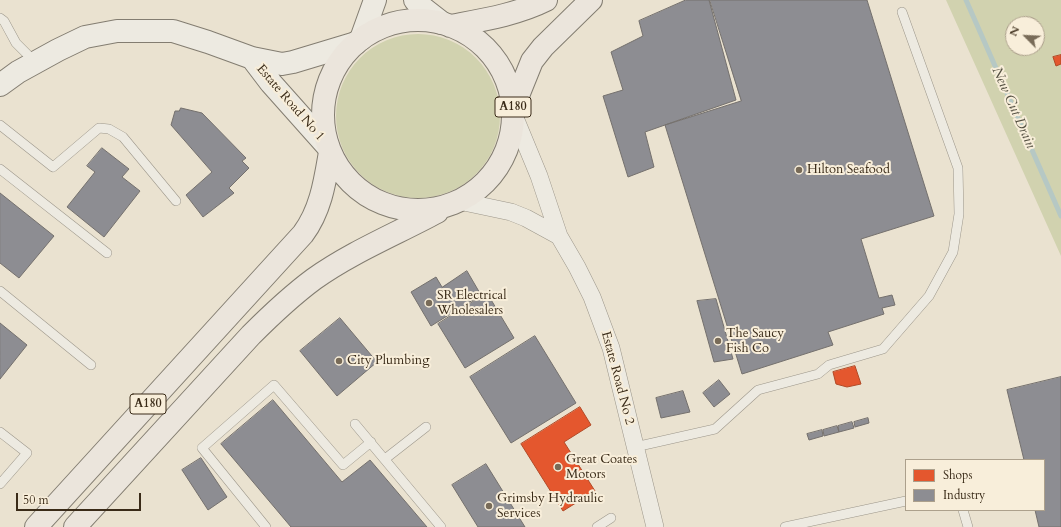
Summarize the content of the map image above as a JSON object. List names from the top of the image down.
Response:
{
  "streets": {
    "highway": ["A180"],
    "street": ["Estate Road No 1", "Estate Road No 2"]
  },
  "crossings": [
    ["Estate Road No 1", "A180"],
    ["A180", "Estate Road No 2"]
  ],
  "water": ["New Cut Drain"],
  "places": [
    "Hilton Seafood",
    "SR Electrical Wholesalers",
    "The Saucy Fish Co",
    "City Plumbing",
    "Great Coates Motors",
    "Grimsby Hydraulic Services"
  ],
  "legend": ["Shops", "Industry"],
  "scale_bar": "50 m",
  "north": "top left"
}
